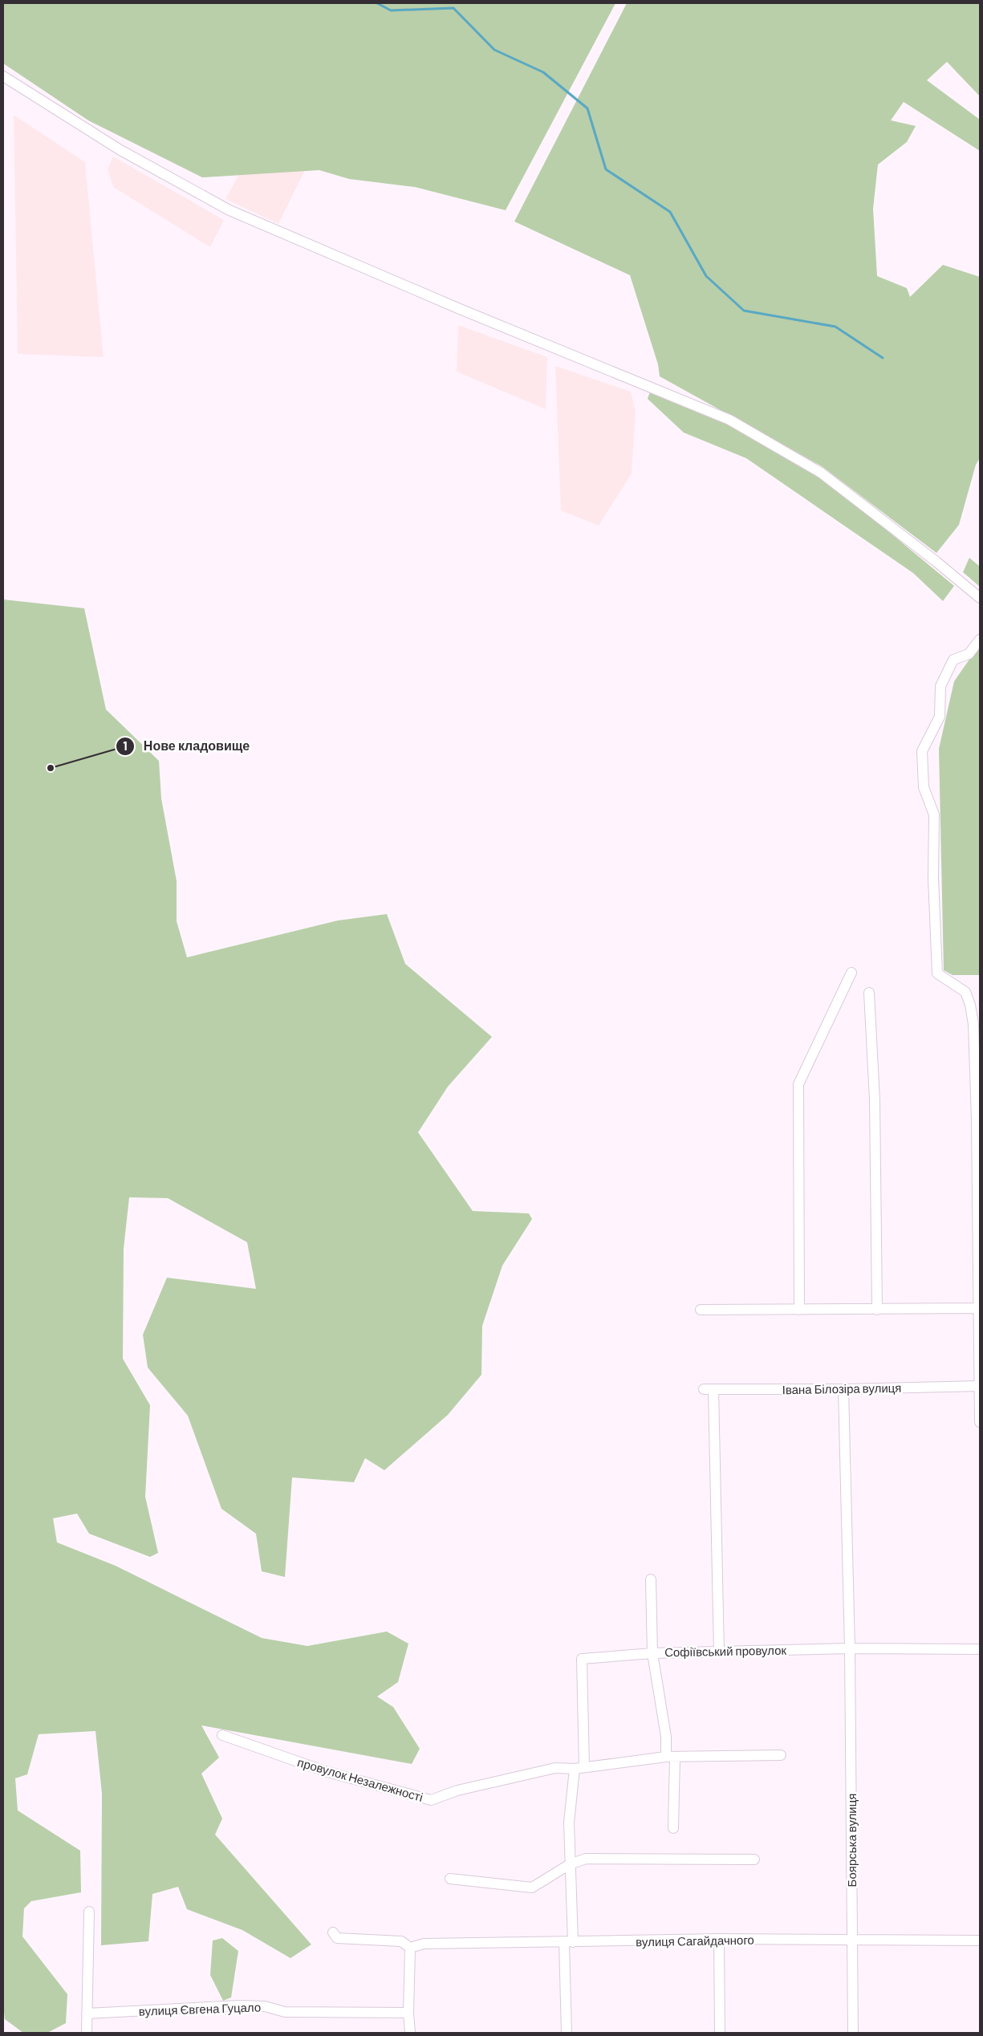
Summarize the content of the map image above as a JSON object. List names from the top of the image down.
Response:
{
  "streets": {
    "street": [
      "Івана Білозіра вулиця",
      "Софіївський провулок",
      "провулок Незалежності",
      "Боярська вулиця",
      "вулиця Сагайдачного",
      "вулиця Євгена Гуцало"
    ]
  },
  "crossings": [
    ["Івана Білозіра вулиця", "Софіївський провулок"],
    ["Івана Білозіра вулиця", "Боярська вулиця"],
    ["Софіївський провулок", "провулок Незалежності"],
    ["Софіївський провулок", "Боярська вулиця"],
    ["Боярська вулиця", "вулиця Сагайдачного"]
  ],
  "places": ["Нове кладовище"]
}
